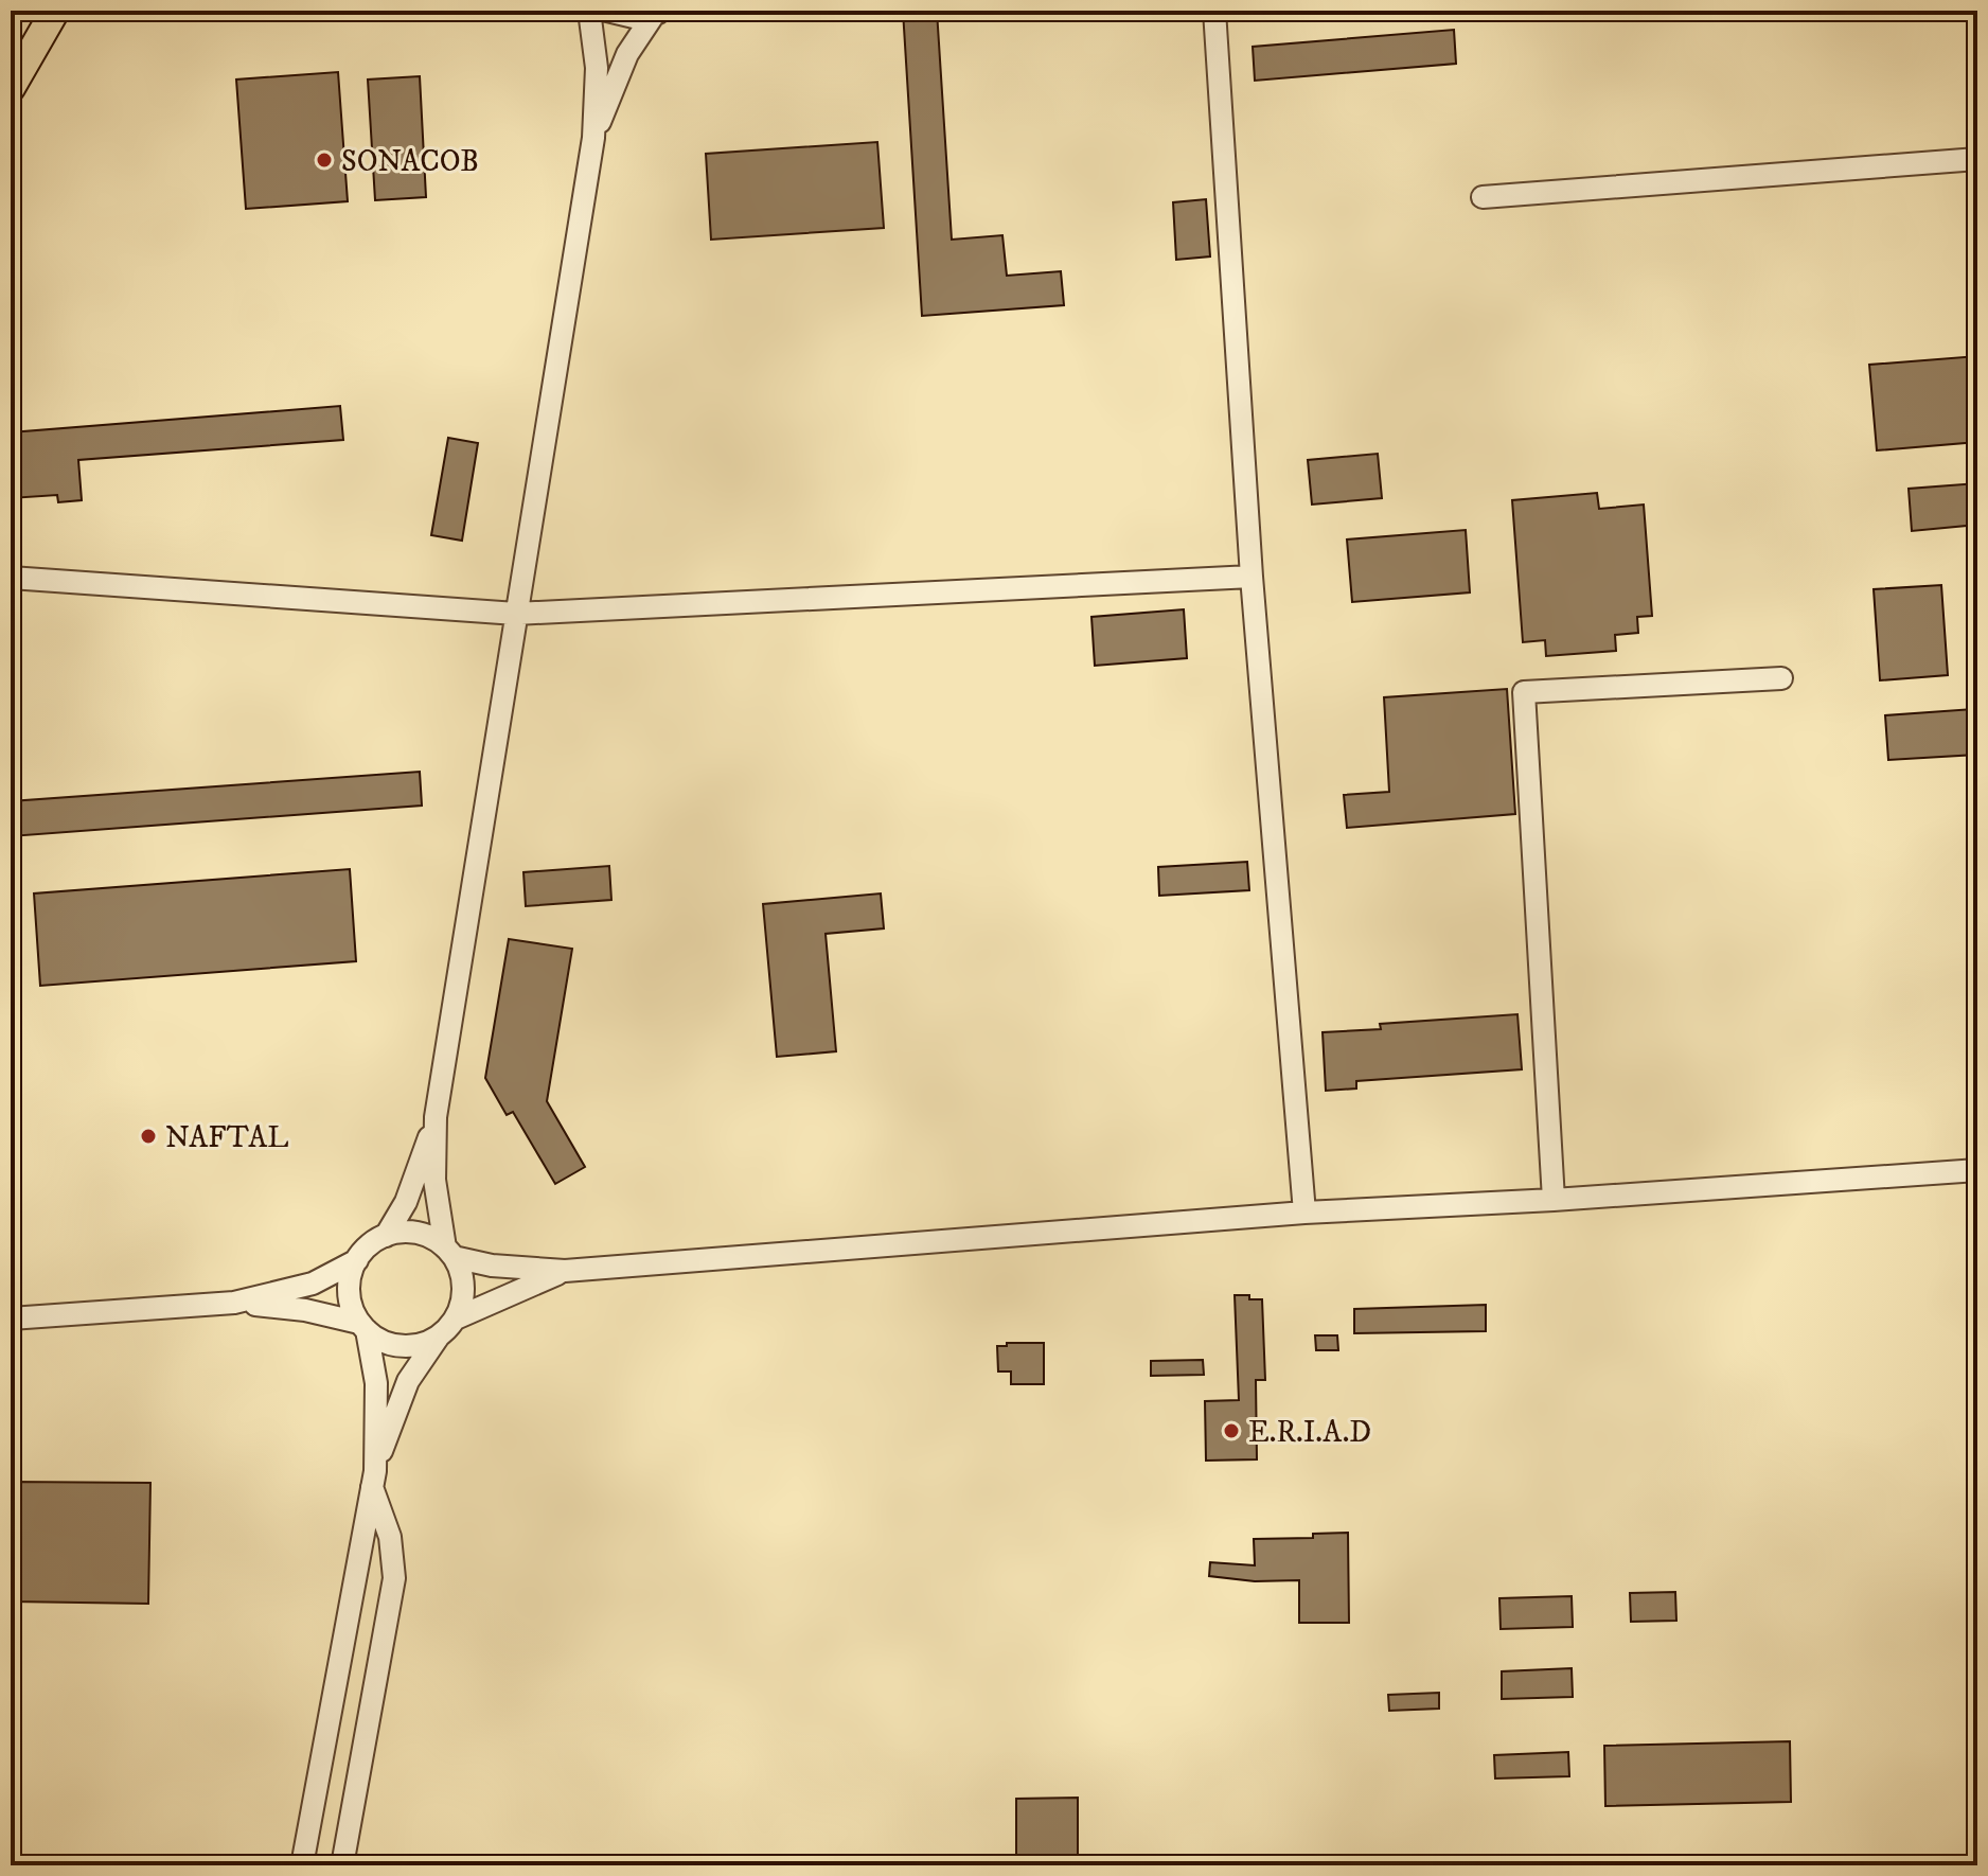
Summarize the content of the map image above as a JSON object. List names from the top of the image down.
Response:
{
  "places": ["SONACOB", "NAFTAL", "E.R.I.A.D"]
}
